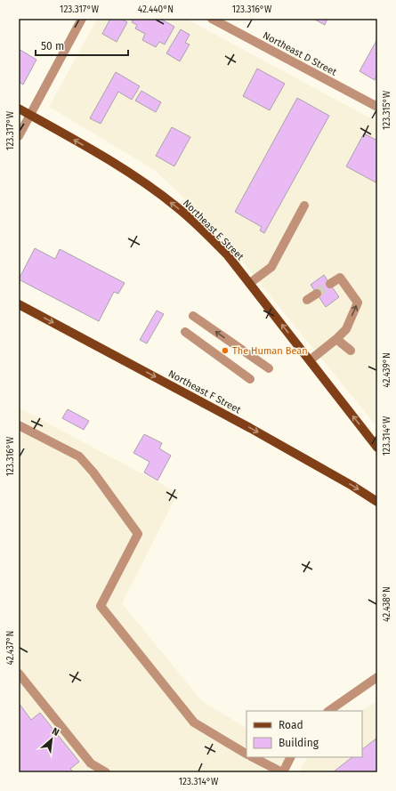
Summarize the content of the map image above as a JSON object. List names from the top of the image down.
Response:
{
  "streets": {
    "main road": ["Northeast E Street", "Northeast F Street"],
    "street": ["Northeast D Street"]
  },
  "one_way": ["Northeast E Street", "Northeast F Street"],
  "places": ["The Human Bean"],
  "legend": ["Road", "Building"],
  "scale_bar": "50 m",
  "north": "top right",
  "coordinates": [
    "123.317°W",
    "42.440°N",
    "123.316°W",
    "123.315°W",
    "42.439°N",
    "123.314°W",
    "42.438°N",
    "42.437°N"
  ]
}
